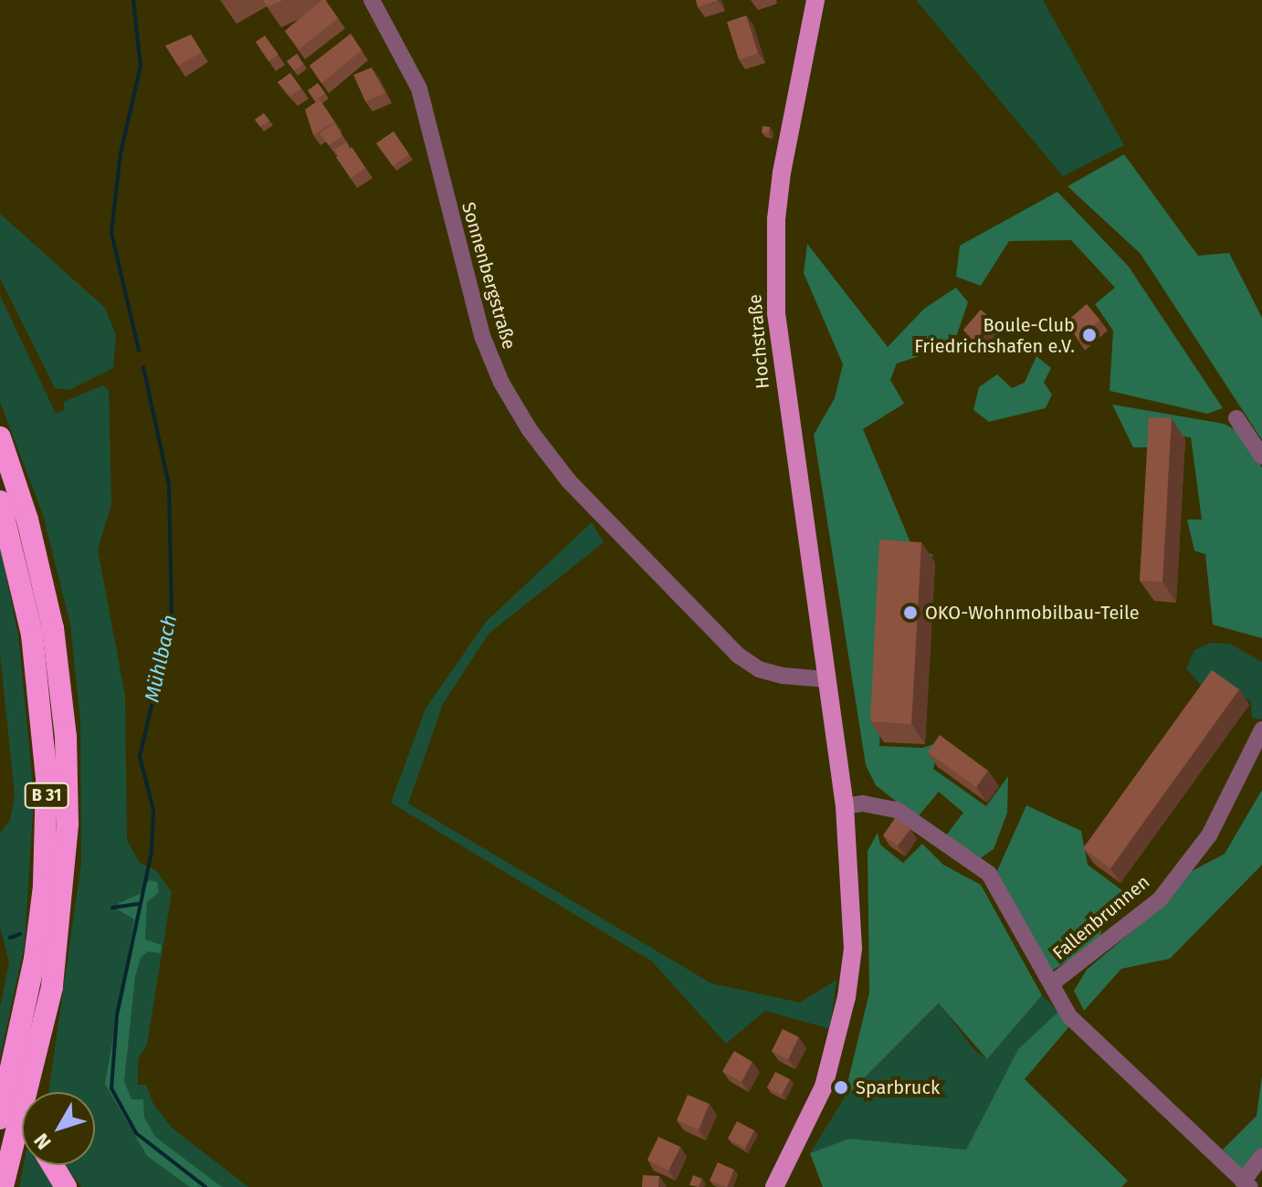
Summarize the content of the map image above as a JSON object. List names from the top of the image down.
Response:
{
  "streets": {
    "highway": ["B 31"],
    "main road": ["Hochstraße"],
    "street": ["Sonnenbergstraße", "Fallenbrunnen"]
  },
  "crossings": [
    ["Sonnenbergstraße", "Hochstraße"]
  ],
  "water": ["Mühlbach"],
  "places": ["Boule-Club Friedrichshafen e.V.", "OKO-Wohnmobilbau-Teile", "Sparbruck"],
  "north": "bottom left"
}
